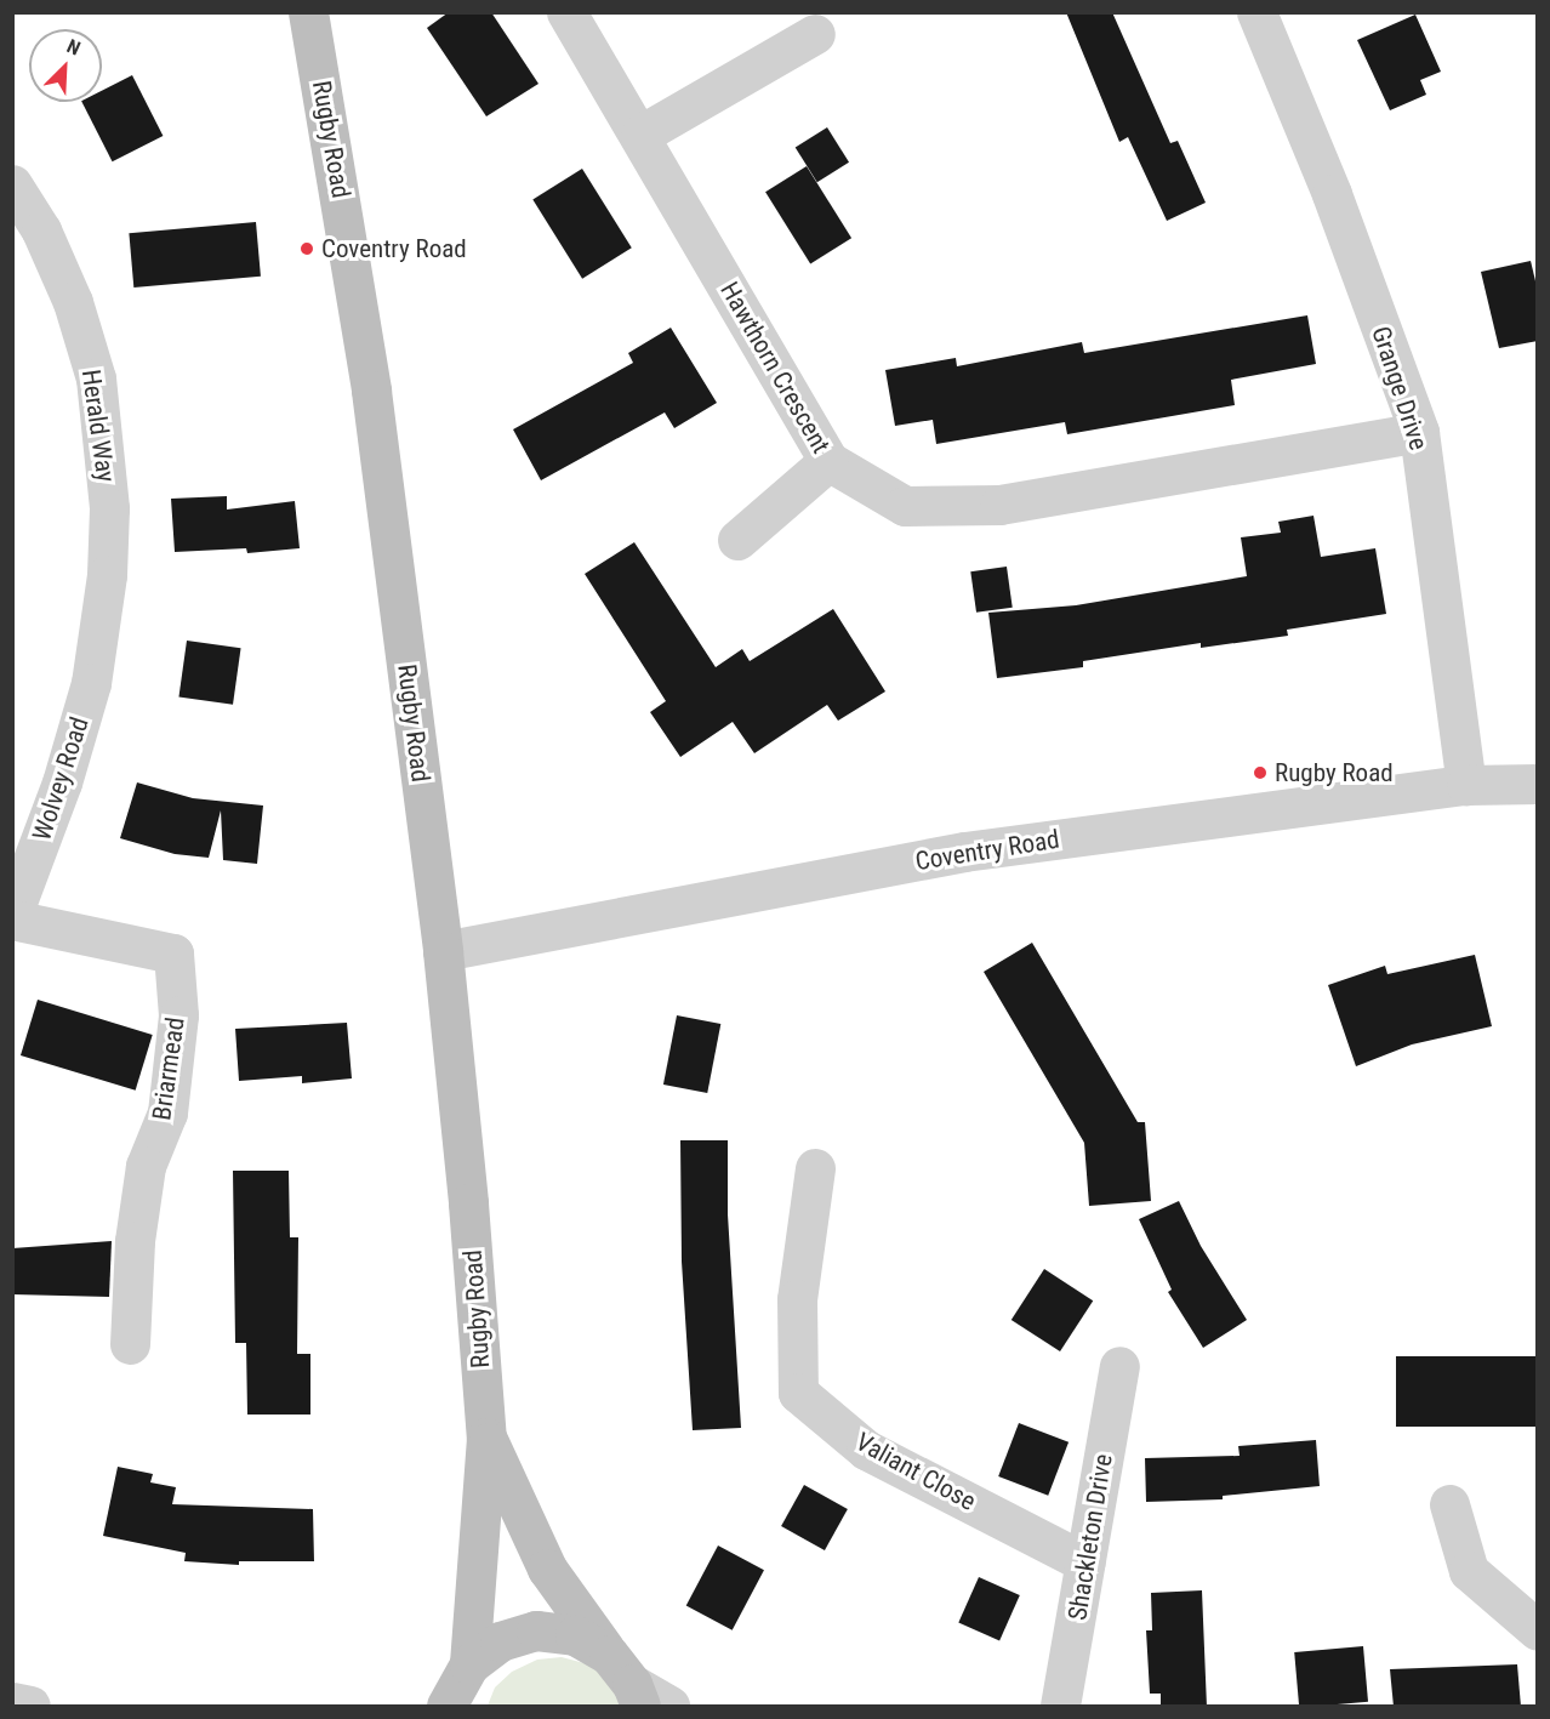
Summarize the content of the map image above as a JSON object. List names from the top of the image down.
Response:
{
  "streets": {
    "main road": ["Rugby Road"],
    "street": [
      "Hawthorn Crescent",
      "Grange Drive",
      "Herald Way",
      "Wolvey Road",
      "Coventry Road",
      "Briarmead",
      "Valiant Close",
      "Shackleton Drive"
    ]
  },
  "crossings": [
    ["Rugby Road", "Coventry Road"],
    ["Hawthorn Crescent", "Grange Drive"],
    ["Grange Drive", "Coventry Road"],
    ["Herald Way", "Wolvey Road"],
    ["Wolvey Road", "Briarmead"],
    ["Valiant Close", "Shackleton Drive"]
  ],
  "places": ["Coventry Road", "Rugby Road"],
  "north": "top right"
}
